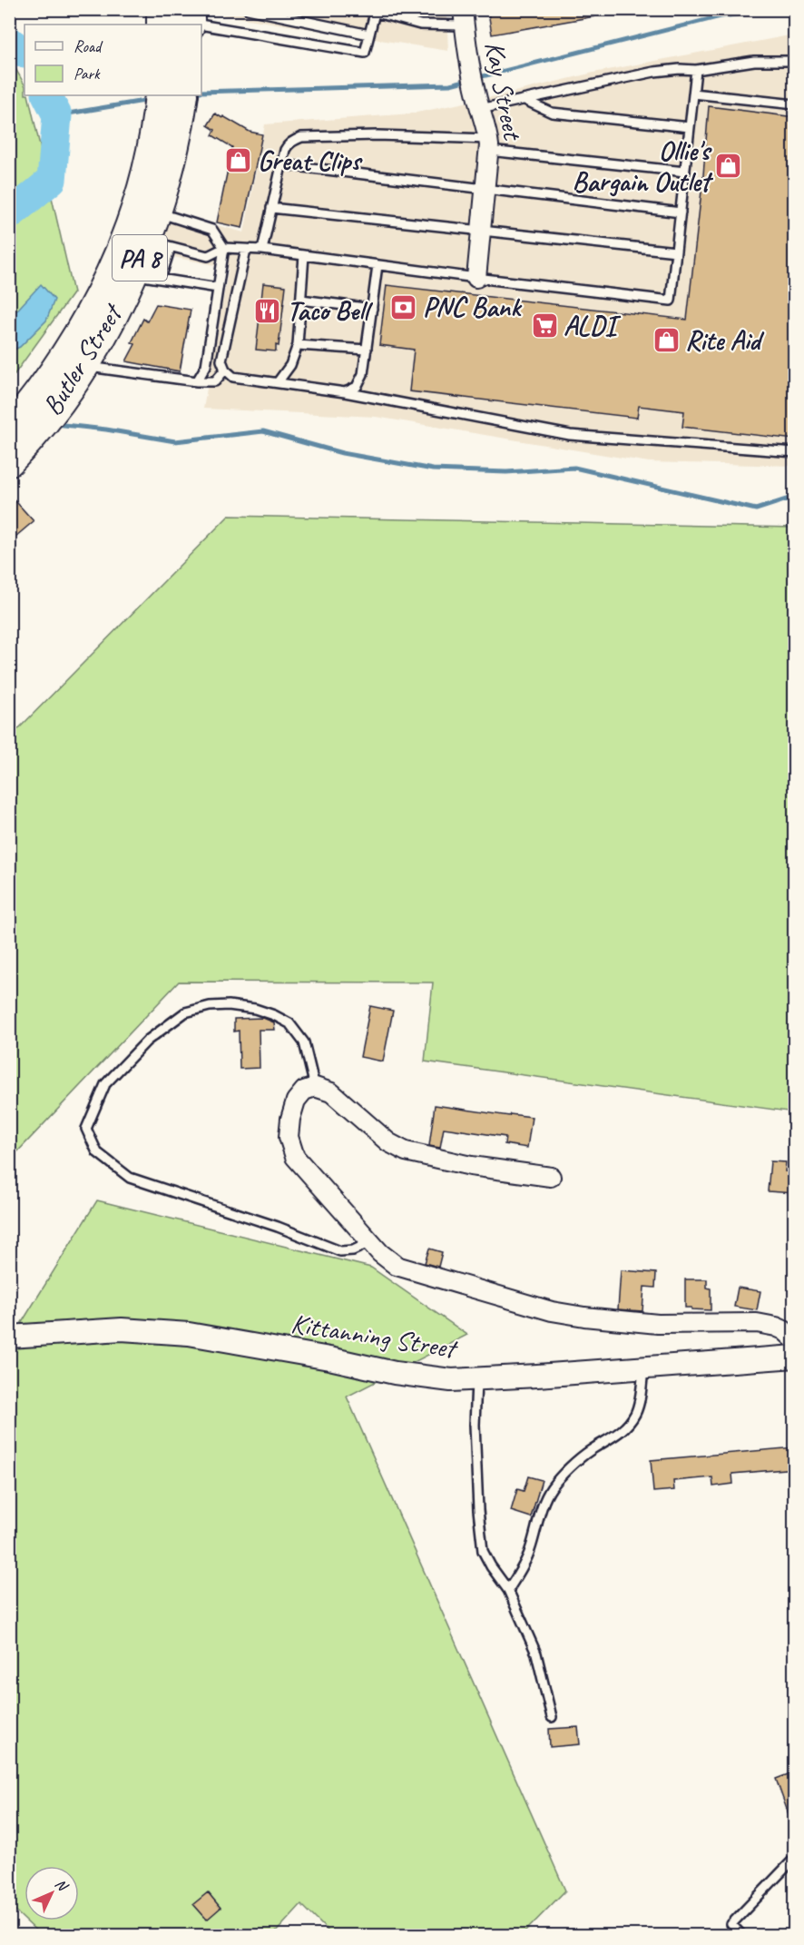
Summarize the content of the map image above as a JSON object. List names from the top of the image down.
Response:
{
  "streets": {
    "highway": ["PA 8", "Butler Street"],
    "street": ["Kay Street", "Kittanning Street"]
  },
  "places": {
    "shop": ["Great Clips", "Ollie's Bargain Outlet", "Rite Aid"],
    "bank": ["PNC Bank"],
    "restaurant": ["Taco Bell"],
    "supermarket": ["ALDI"]
  },
  "legend": ["Road", "Park"],
  "north": "top right"
}
